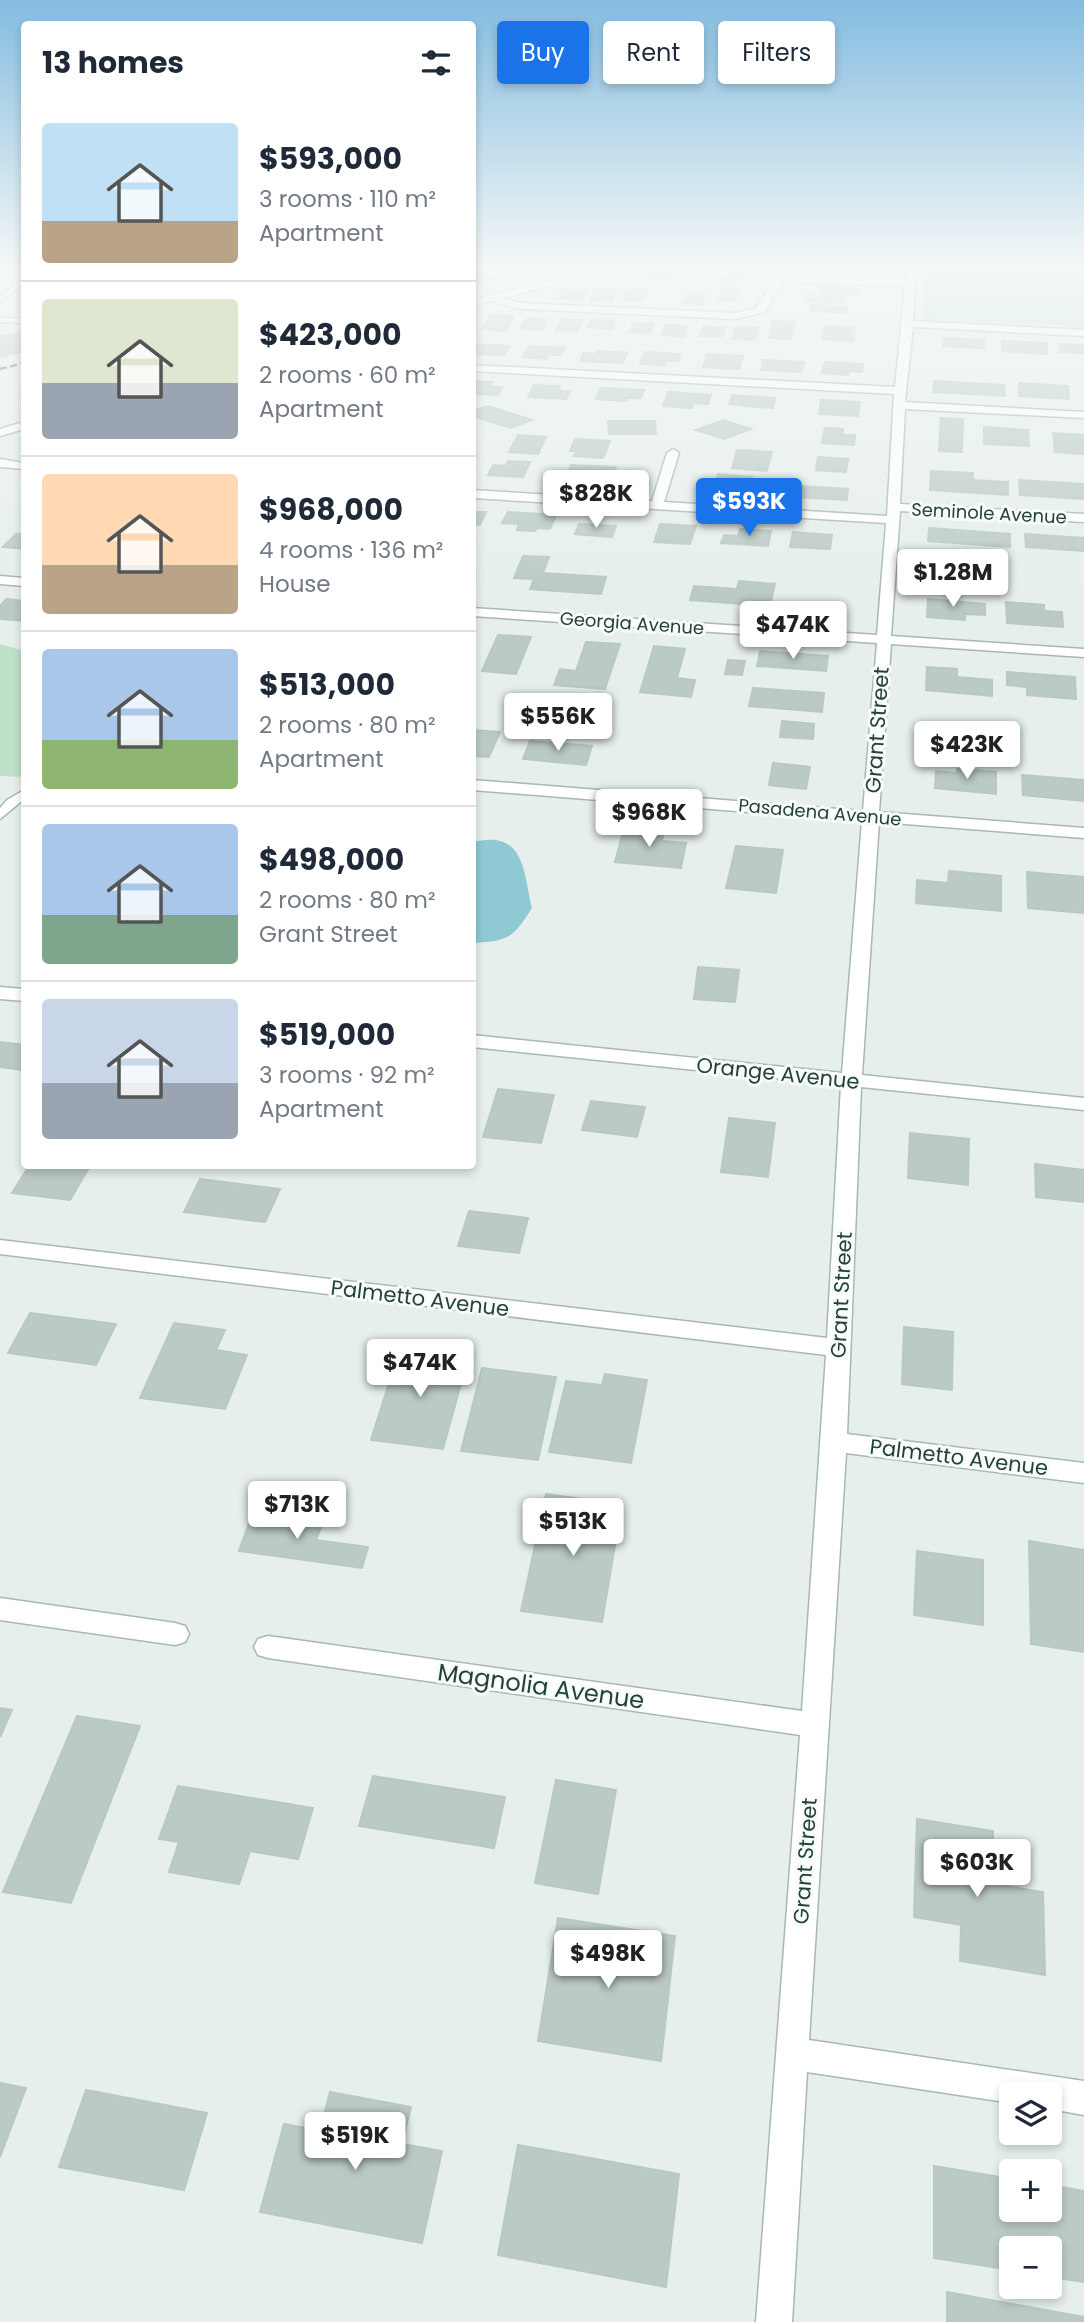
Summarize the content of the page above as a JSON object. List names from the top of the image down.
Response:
{
  "streets": {
    "street": [
      "Seminole Avenue",
      "Georgia Avenue",
      "Grant Street",
      "Pasadena Avenue",
      "Orange Avenue",
      "Palmetto Avenue",
      "Magnolia Avenue"
    ]
  },
  "crossings": [
    ["Seminole Avenue", "Grant Street"],
    ["Georgia Avenue", "Grant Street"],
    ["Grant Street", "Pasadena Avenue"],
    ["Grant Street", "Orange Avenue"],
    ["Grant Street", "Palmetto Avenue"],
    ["Grant Street", "Magnolia Avenue"]
  ],
  "page": {
    "chip": ["Buy", "Rent", "Filters"],
    "heading": "13 homes",
    "list": [
      {
        "name": "$593,000",
        "note": "3 rooms · 110 m² · Apartment"
      },
      {
        "name": "$423,000",
        "note": "2 rooms · 60 m² · Apartment"
      },
      {
        "name": "$968,000",
        "note": "4 rooms · 136 m² · House"
      },
      {
        "name": "$513,000",
        "note": "2 rooms · 80 m² · Apartment"
      },
      {
        "name": "$498,000",
        "note": "2 rooms · 80 m² · Grant Street"
      },
      {
        "name": "$519,000",
        "note": "3 rooms · 92 m² · Apartment"
      }
    ],
    "price": [
      "$828K",
      "$593K",
      "$1.28M",
      "$474K",
      "$556K",
      "$423K",
      "$968K",
      "$474K",
      "$713K",
      "$513K",
      "$603K",
      "$498K",
      "$519K"
    ],
    "map_buttons": ["+", "−"]
  }
}
